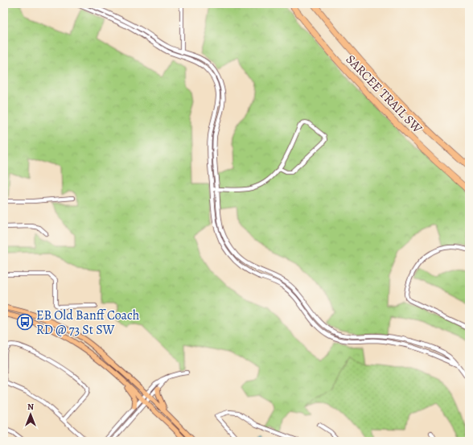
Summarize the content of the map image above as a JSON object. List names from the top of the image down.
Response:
{
  "streets": {
    "highway": ["SARCEE TRAIL SW"]
  },
  "places": {
    "bus stop": ["EB Old Banff Coach RD @ 73 St SW"]
  },
  "north": "top"
}
